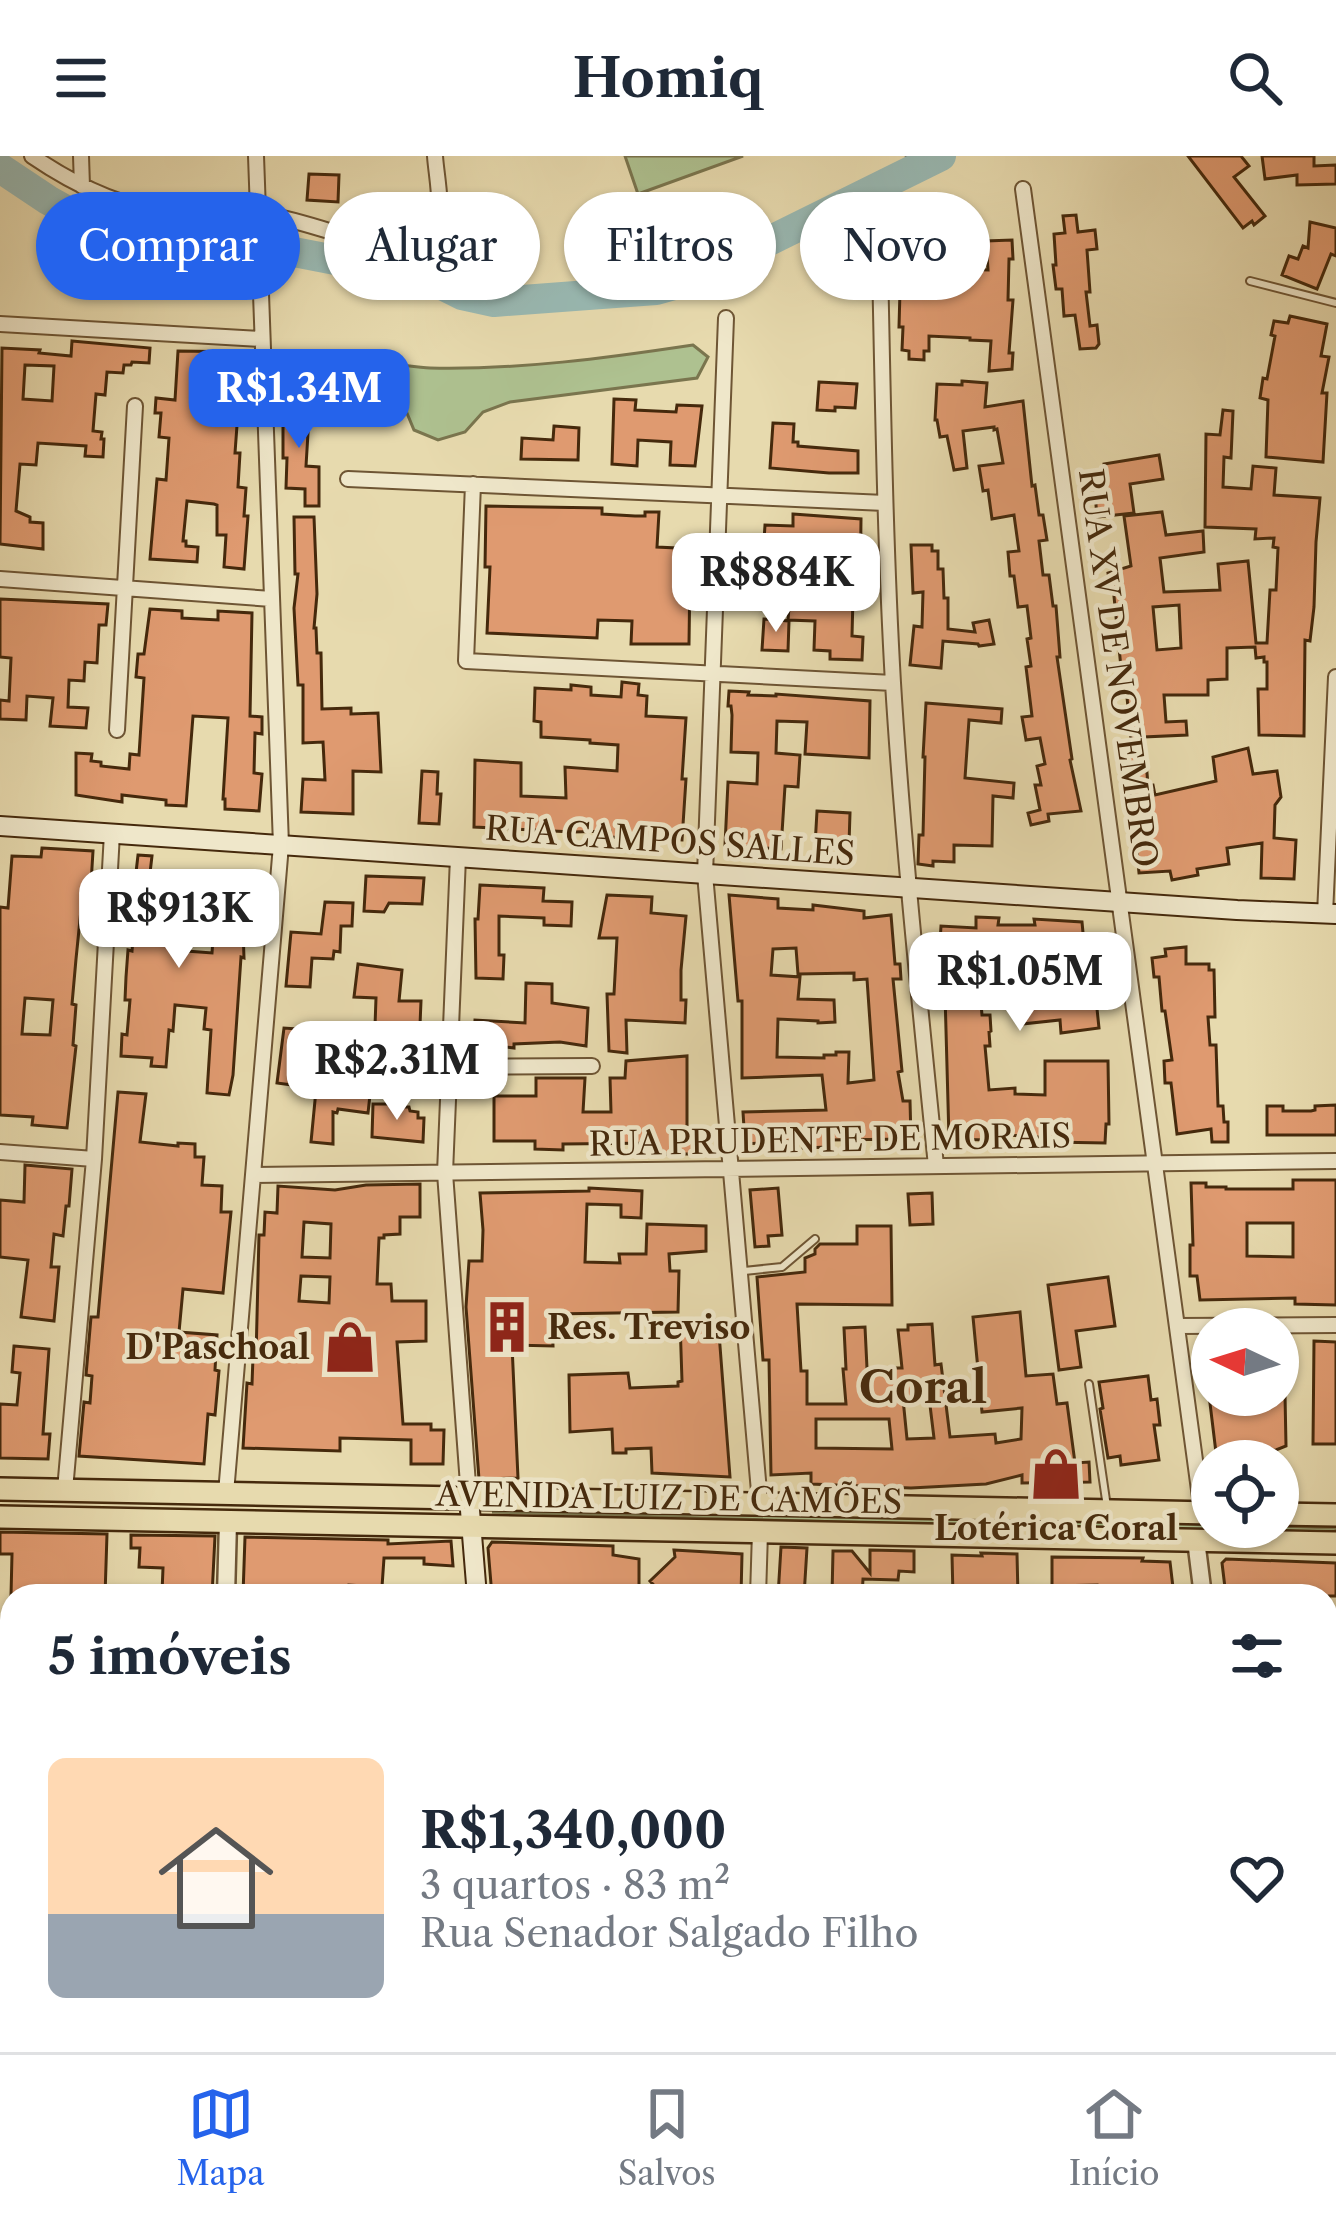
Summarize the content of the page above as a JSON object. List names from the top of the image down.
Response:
{
  "streets": {
    "main road": ["RUA CAMPOS SALLES", "AVENIDA LUIZ DE CAMÕES"],
    "street": ["RUA XV DE NOVEMBRO", "RUA PRUDENTE DE MORAIS"]
  },
  "crossings": [
    ["RUA XV DE NOVEMBRO", "RUA CAMPOS SALLES"],
    ["RUA XV DE NOVEMBRO", "RUA PRUDENTE DE MORAIS"]
  ],
  "districts": ["Coral"],
  "places": {
    "building": ["Res. Treviso"],
    "shop": ["D'Paschoal", "Lotérica Coral"]
  },
  "north": "left",
  "page": {
    "header": "Homiq",
    "chip": [
      "Comprar",
      "Alugar",
      "Filtros",
      "Novo"
    ],
    "price": [
      "R$1.34M",
      "R$884K",
      "R$913K",
      "R$1.05M",
      "R$2.31M"
    ],
    "heading": "5 imóveis",
    "list": [
      {
        "name": "R$1,340,000",
        "note": "3 quartos · 83 m² · Rua Senador Salgado Filho"
      }
    ],
    "tabs": ["Mapa", "Salvos", "Início"]
  }
}
